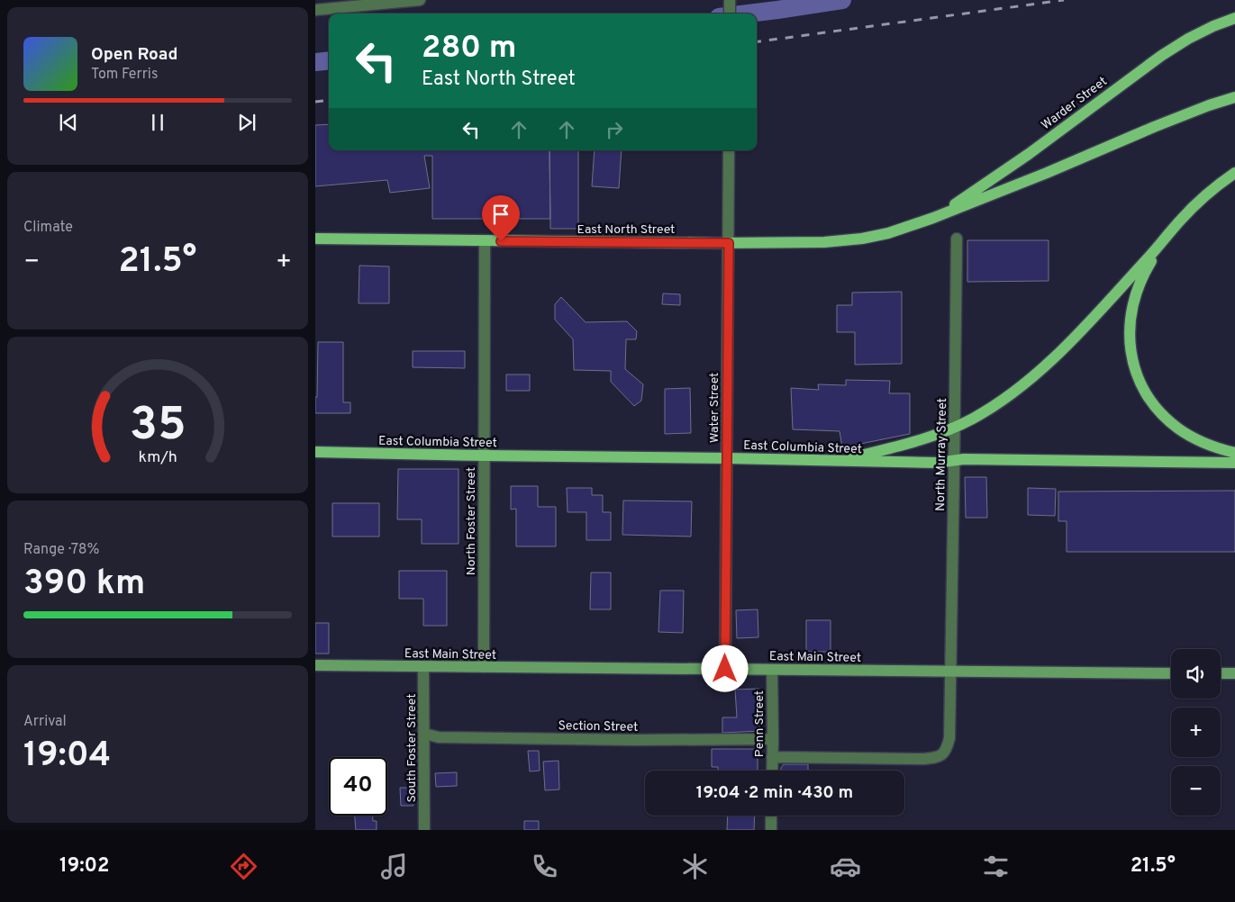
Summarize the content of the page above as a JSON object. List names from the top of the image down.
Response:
{
  "streets": {
    "main road": [
      "Warder Street",
      "East North Street",
      "East Columbia Street",
      "East Main Street"
    ],
    "street": [
      "Water Street",
      "North Murray Street",
      "North Foster Street",
      "Penn Street",
      "Section Street",
      "South Foster Street"
    ]
  },
  "crossings": [
    ["Warder Street", "East North Street"],
    ["East North Street", "Water Street"],
    ["East North Street", "North Foster Street"],
    ["Water Street", "East Columbia Street"],
    ["Water Street", "East Main Street"],
    ["East Columbia Street", "North Murray Street"],
    ["East Columbia Street", "North Foster Street"],
    ["North Murray Street", "East Main Street"],
    ["North Murray Street", "Penn Street"],
    ["North Foster Street", "East Main Street"],
    ["East Main Street", "Penn Street"],
    ["East Main Street", "South Foster Street"],
    ["Penn Street", "Section Street"],
    ["Section Street", "South Foster Street"]
  ],
  "page": {
    "turn": ["280 m", "East North Street"],
    "song": ["Open Road", "Tom Ferris"],
    "tile": [
      "Climate",
      ["Range · 78%", "390 km"],
      ["Arrival", "19:04"]
    ],
    "heat": ["−", "21.5°", "+"],
    "map_buttons": ["+", "−"],
    "limit": "40",
    "trip": "19:04 · 2 min · 430 m",
    "tabs": ["19:02", "21.5°"],
    "gauge": ["35", "km/h"]
  }
}
